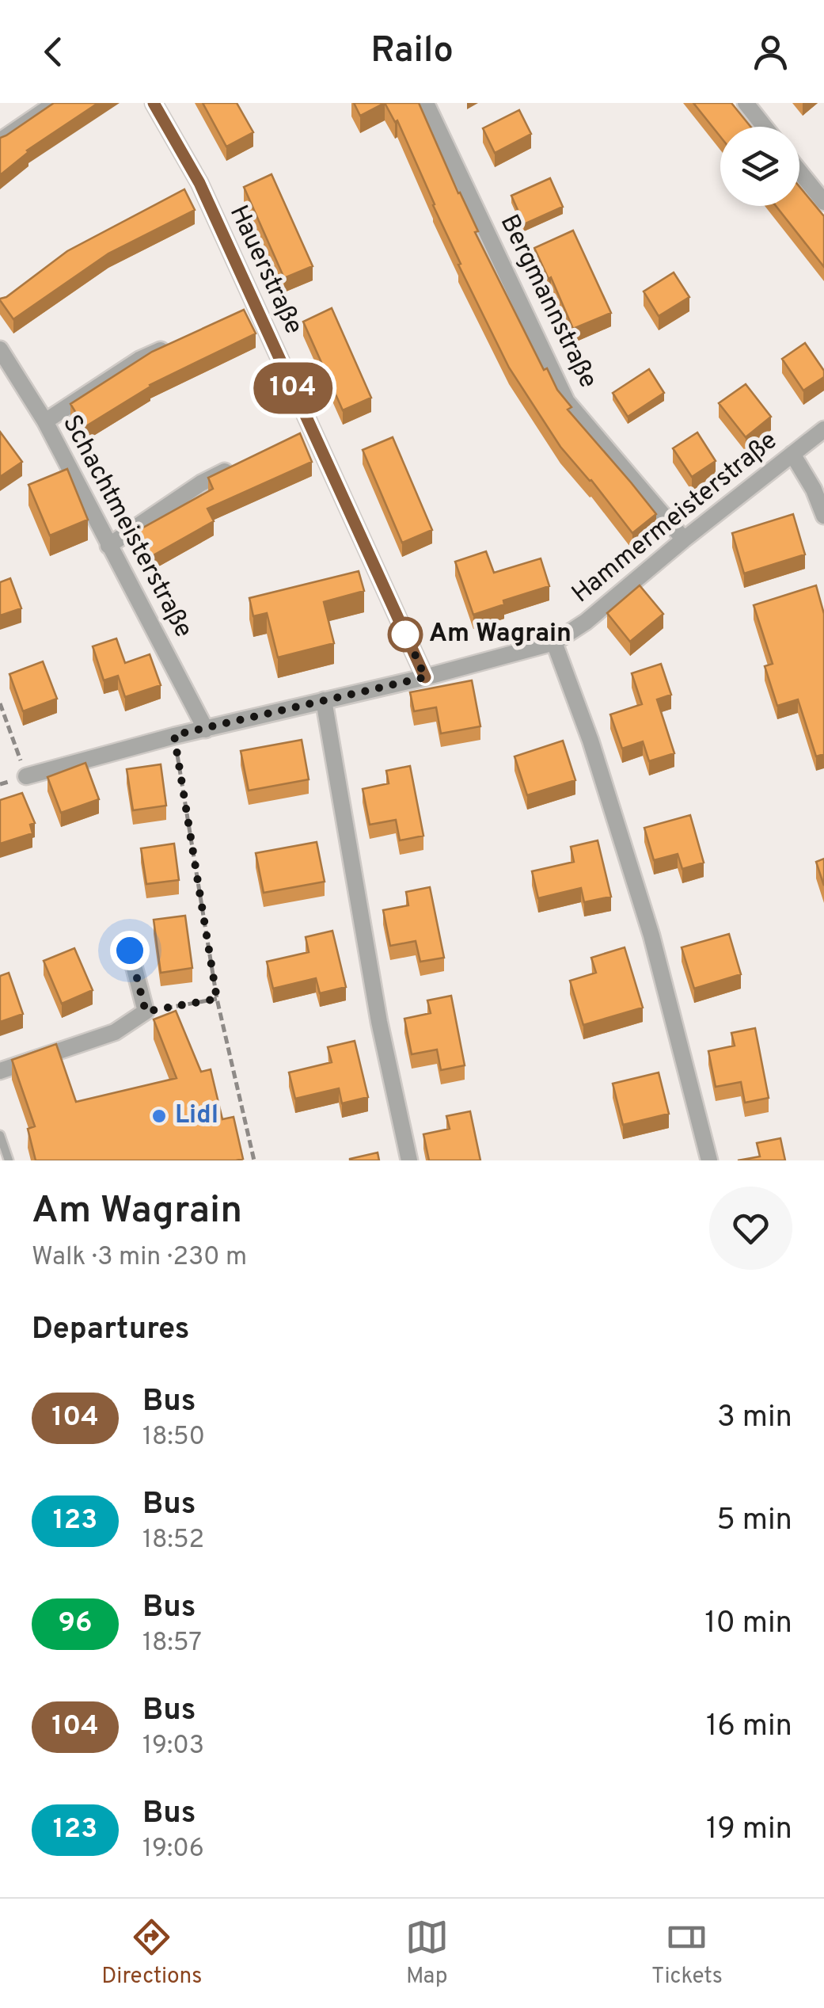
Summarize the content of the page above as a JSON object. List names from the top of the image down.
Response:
{
  "streets": {
    "street": [
      "Hauerstraße",
      "Bergmannstraße",
      "Hammermeisterstraße",
      "Schachtmeisterstraße"
    ]
  },
  "crossings": [
    ["Bergmannstraße", "Hammermeisterstraße"]
  ],
  "places": ["Am Wagrain", "Lidl"],
  "lines": ["bus line 104"],
  "page": {
    "header": "Railo",
    "on_map": "104",
    "heading": [
      ["Am Wagrain", "Walk · 3 min · 230 m"],
      "Departures"
    ],
    "list": [
      {
        "mark": "104",
        "name": "Bus",
        "note": "18:50",
        "value": "3 min"
      },
      {
        "mark": "123",
        "name": "Bus",
        "note": "18:52",
        "value": "5 min"
      },
      {
        "mark": "96",
        "name": "Bus",
        "note": "18:57",
        "value": "10 min"
      },
      {
        "mark": "104",
        "name": "Bus",
        "note": "19:03",
        "value": "16 min"
      },
      {
        "mark": "123",
        "name": "Bus",
        "note": "19:06",
        "value": "19 min"
      }
    ],
    "tabs": ["Directions", "Map", "Tickets"]
  }
}
